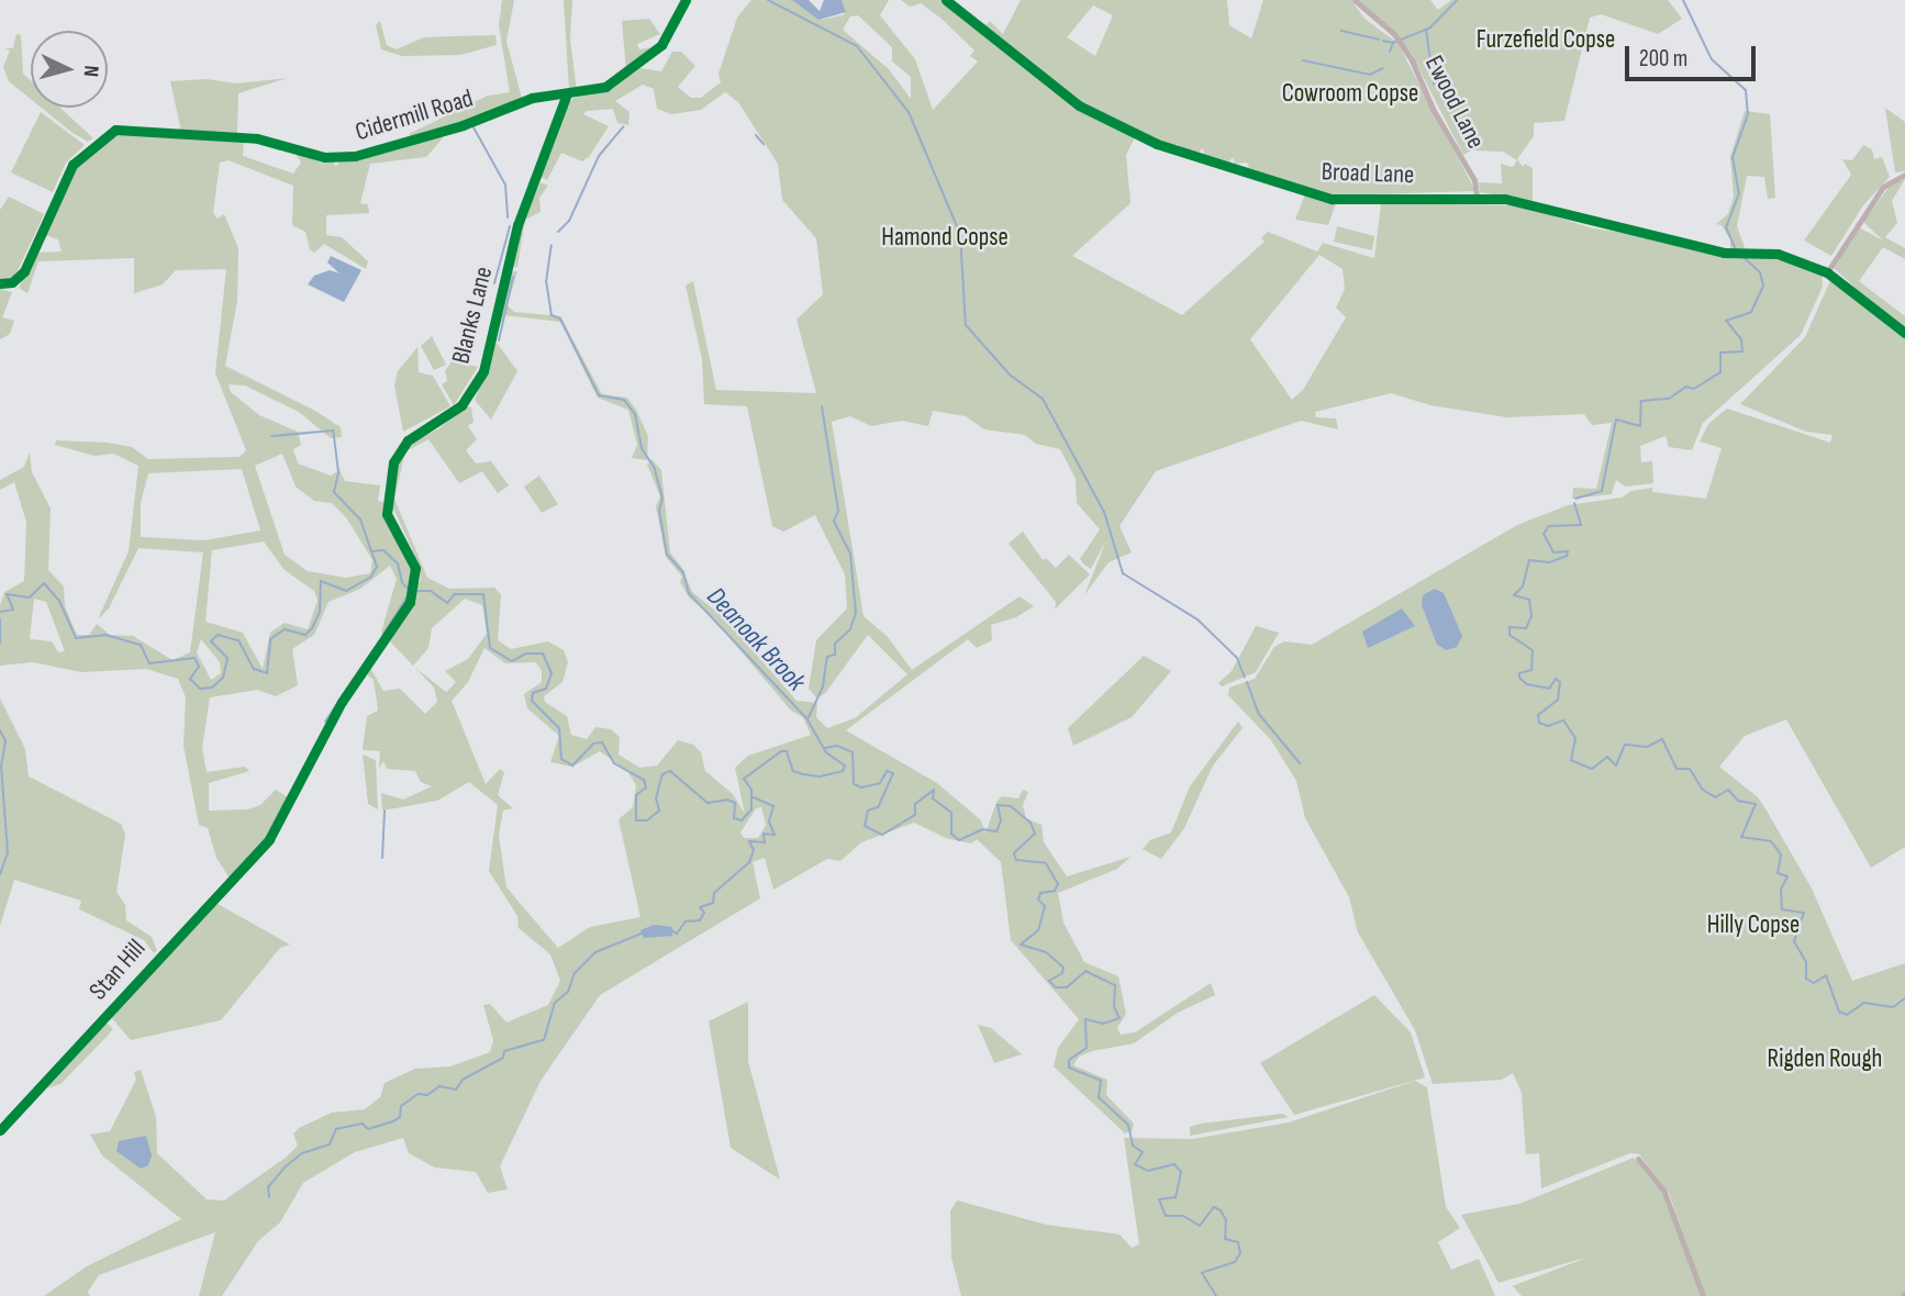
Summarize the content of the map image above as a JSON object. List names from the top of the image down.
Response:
{
  "streets": {
    "street": [
      "Ewood Lane",
      "Cidermill Road",
      "Broad Lane",
      "Blanks Lane",
      "Stan Hill"
    ]
  },
  "crossings": [
    ["Ewood Lane", "Broad Lane"],
    ["Cidermill Road", "Blanks Lane"],
    ["Blanks Lane", "Stan Hill"]
  ],
  "water": ["Deanoak Brook"],
  "parks": [
    "Furzefield Copse",
    "Cowroom Copse",
    "Hamond Copse",
    "Hilly Copse",
    "Rigden Rough"
  ],
  "scale_bar": "200 m",
  "north": "right"
}
